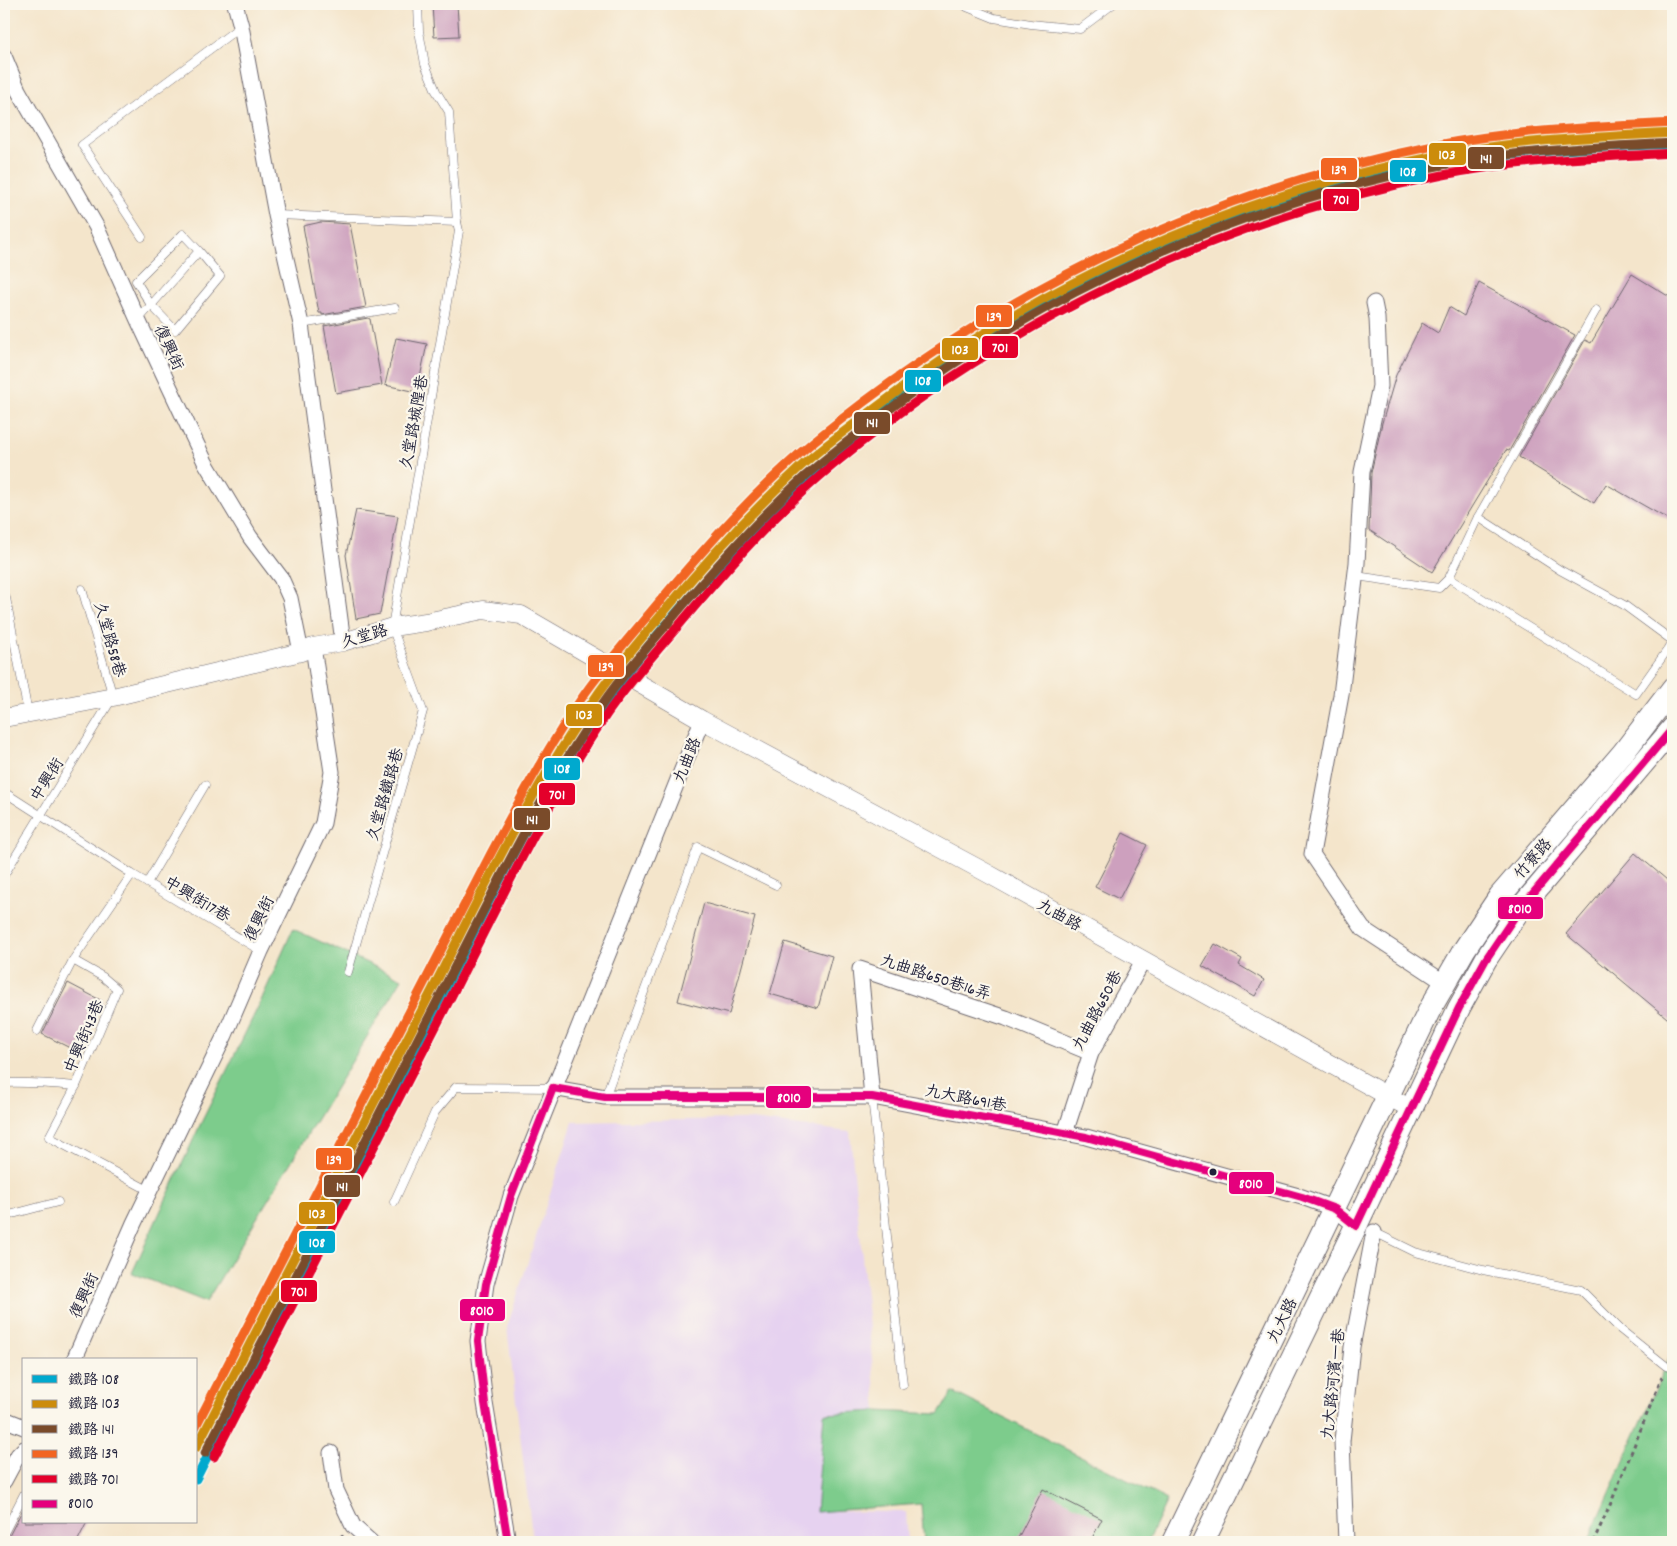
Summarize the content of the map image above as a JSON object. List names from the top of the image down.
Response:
{
  "streets": {
    "main road": ["竹寮路", "九大路"],
    "street": [
      "復興街",
      "久堂路",
      "九曲路",
      "九曲路650巷16弄",
      "九曲路650巷",
      "九大路691巷",
      "九大路河濱一巷"
    ],
    "lane": [
      "久堂路城隍巷",
      "久堂路58巷",
      "中興街",
      "久堂路鐵路巷",
      "中興街17巷",
      "中興街43巷"
    ]
  },
  "crossings": [
    ["復興街", "久堂路"],
    ["復興街", "中興街17巷"],
    ["久堂路城隍巷", "久堂路"],
    ["久堂路城隍巷", "久堂路鐵路巷"],
    ["久堂路", "久堂路58巷"],
    ["久堂路", "九曲路"],
    ["久堂路", "中興街"],
    ["久堂路", "久堂路鐵路巷"],
    ["久堂路58巷", "中興街"],
    ["九曲路", "竹寮路"],
    ["九曲路", "九曲路650巷"],
    ["九曲路", "九大路691巷"],
    ["九曲路", "九大路"],
    ["中興街", "中興街17巷"],
    ["竹寮路", "九大路"],
    ["九曲路650巷16弄", "九曲路650巷"],
    ["九曲路650巷16弄", "九大路691巷"],
    ["九曲路650巷", "九大路691巷"],
    ["九大路691巷", "九大路"],
    ["九大路691巷", "九大路河濱一巷"],
    ["九大路", "九大路河濱一巷"]
  ],
  "lines": [
    "rail line 139",
    "rail line 103",
    "rail line 141",
    "rail line 108",
    "rail line 701",
    "transit line 8010"
  ],
  "legend": [
    "鐵路 108",
    "鐵路 103",
    "鐵路 141",
    "鐵路 139",
    "鐵路 701",
    "8010"
  ]
}
